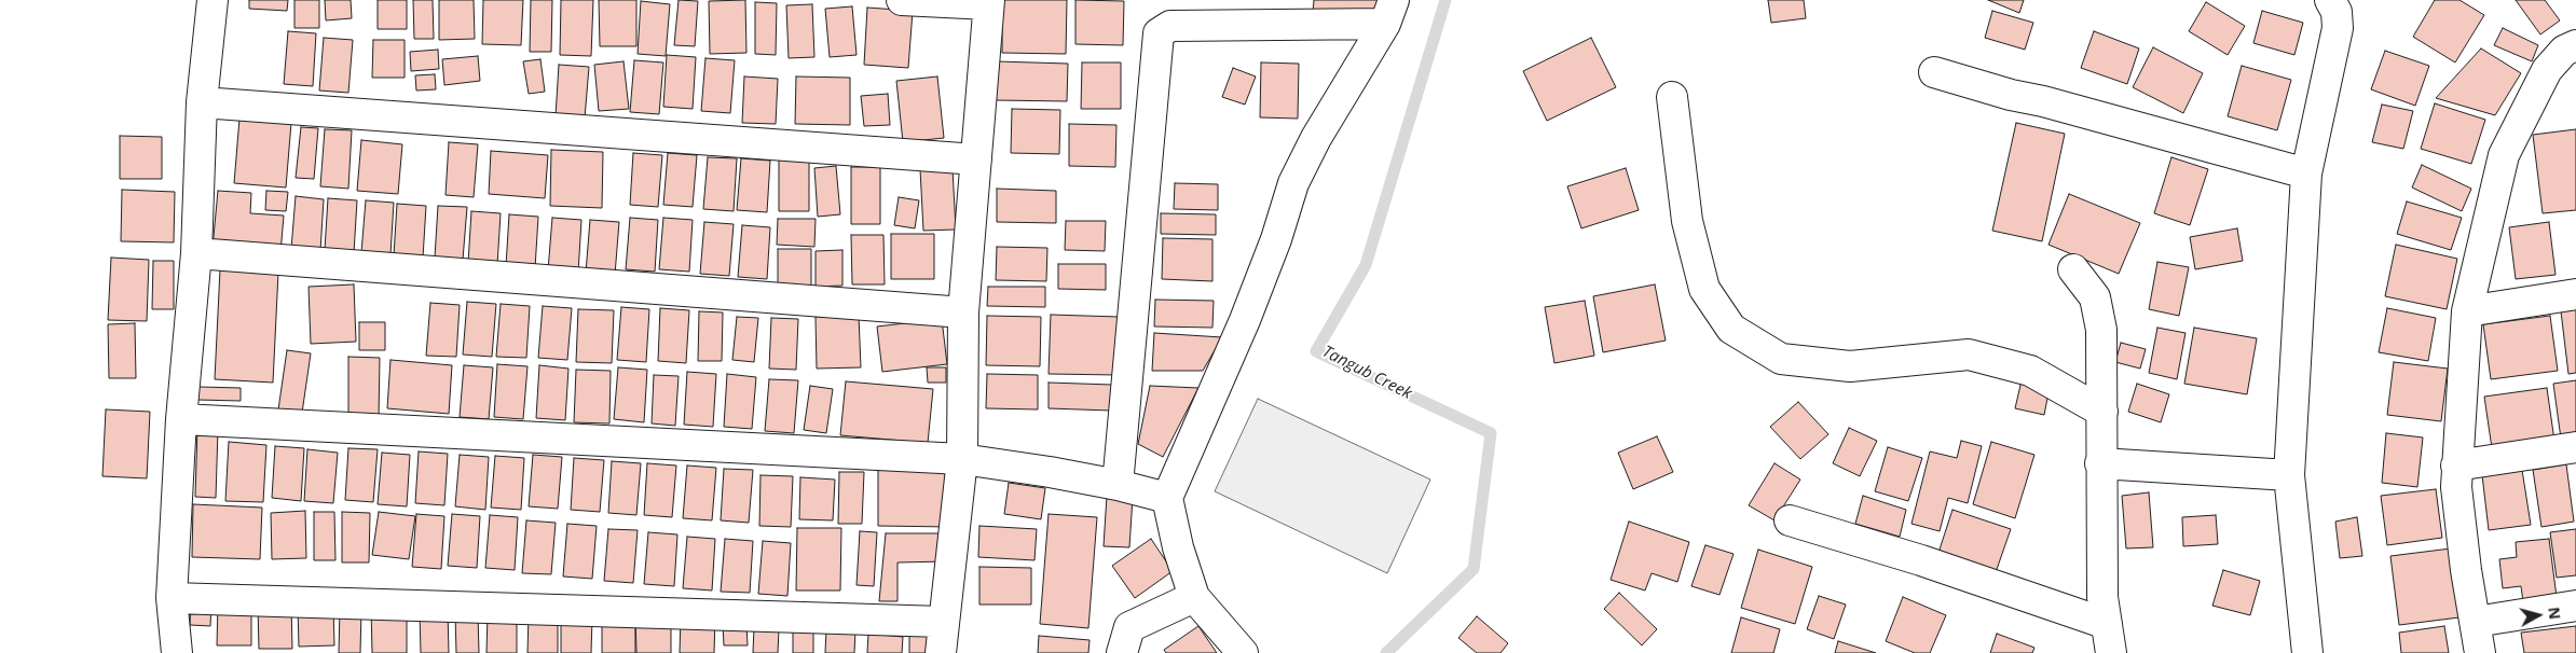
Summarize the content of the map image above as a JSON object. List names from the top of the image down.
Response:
{
  "water": ["Tangub Creek"],
  "north": "right"
}
